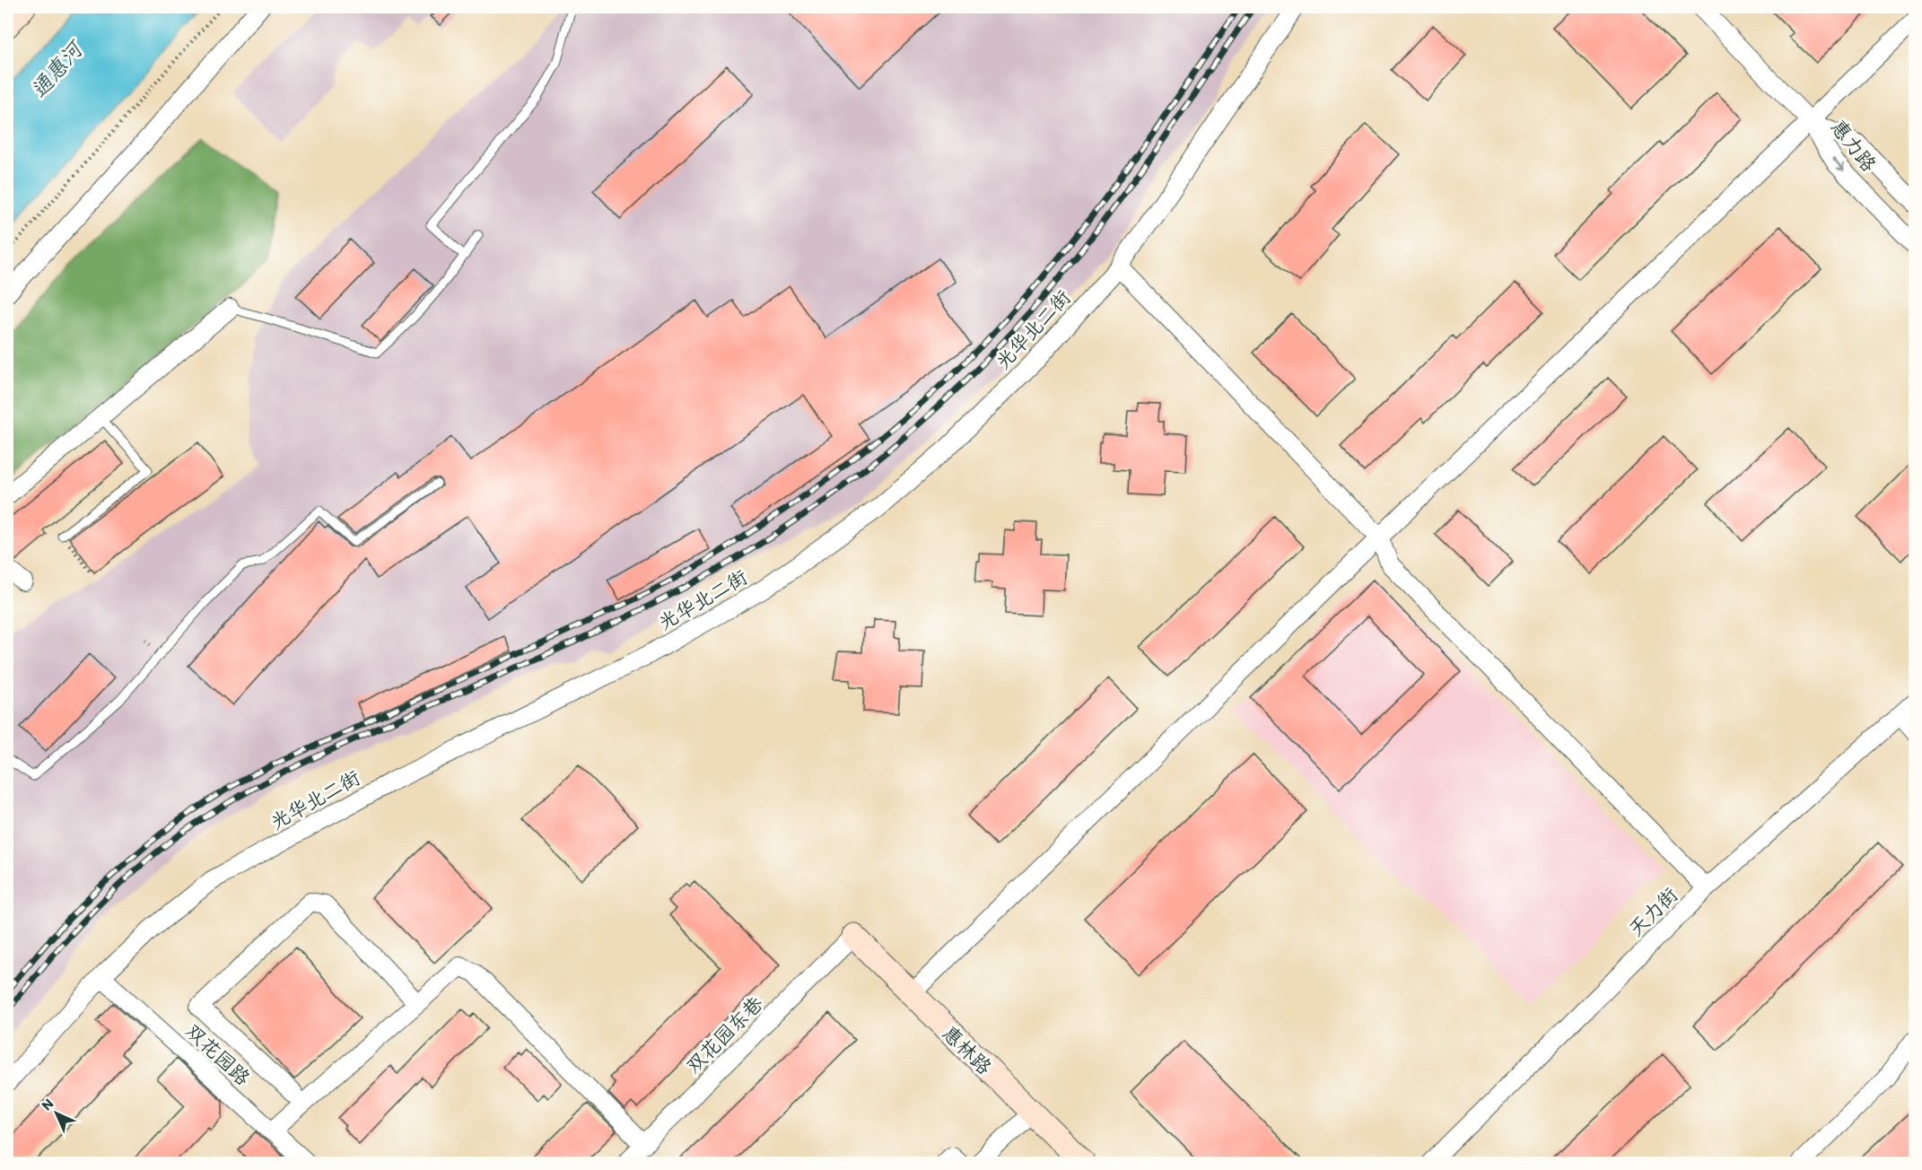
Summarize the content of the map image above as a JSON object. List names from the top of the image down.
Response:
{
  "streets": {
    "street": [
      "惠力路",
      "光华北二街",
      "天力街",
      "双花园东巷",
      "惠林路",
      "双花园路"
    ]
  },
  "crossings": [
    ["光华北二街", "双花园路"],
    ["双花园东巷", "惠林路"]
  ],
  "water": ["通惠河"],
  "north": "top left"
}
